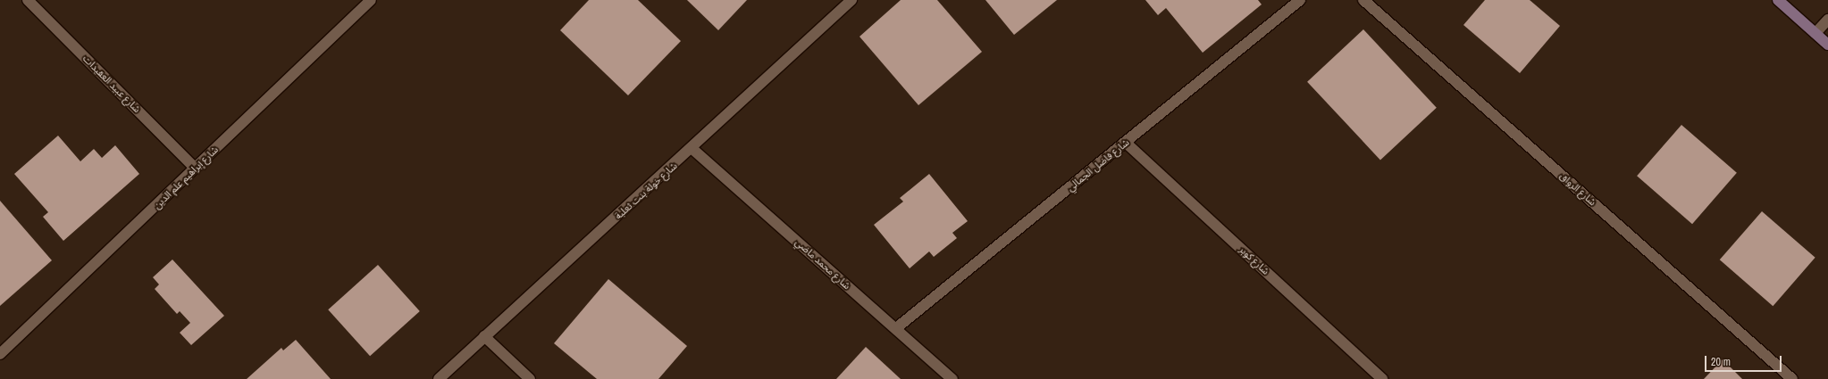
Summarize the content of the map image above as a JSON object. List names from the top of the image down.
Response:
{
  "streets": {
    "street": [
      "شارع عبيد العقيدات",
      "شارع فاضل الجمالي",
      "شارع إبراهيم علم الدين",
      "شارع الرواق",
      "شارع خولة بنت ثعلبة",
      "شارع كوبر",
      "شارع محمد ماضي"
    ]
  },
  "crossings": [
    ["شارع عبيد العقيدات", "شارع إبراهيم علم الدين"],
    ["شارع فاضل الجمالي", "شارع كوبر"],
    ["شارع فاضل الجمالي", "شارع محمد ماضي"],
    ["شارع خولة بنت ثعلبة", "شارع محمد ماضي"]
  ],
  "scale_bar": "20 m"
}
